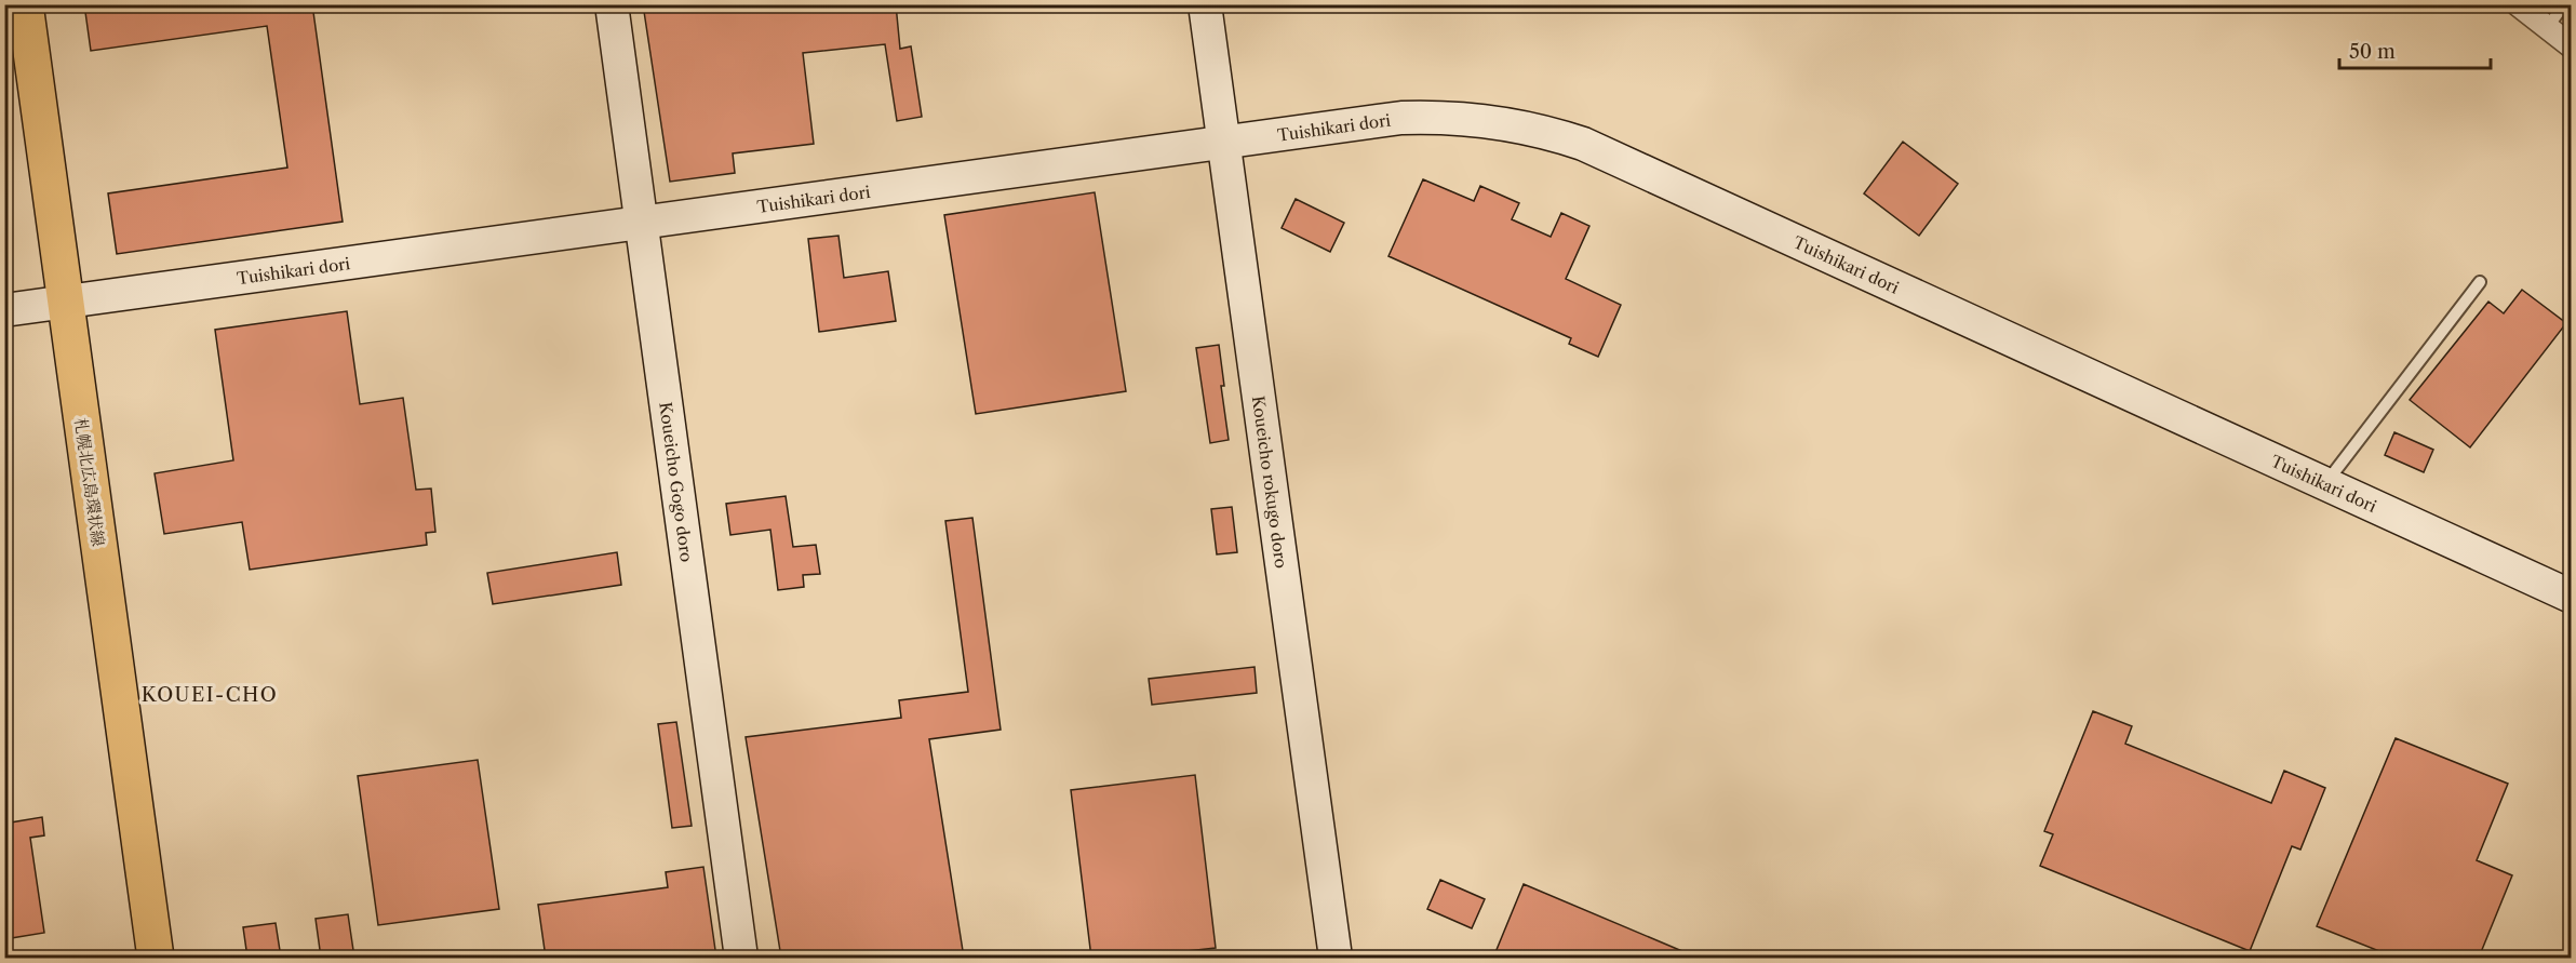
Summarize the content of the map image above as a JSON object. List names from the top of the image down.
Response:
{
  "streets": {
    "main road": ["札幌北広島環状線"],
    "street": ["Tuishikari dori", "Koueicho Gogo doro", "Koueicho rokugo doro"]
  },
  "crossings": [
    ["Tuishikari dori", "札幌北広島環状線"],
    ["Tuishikari dori", "Koueicho Gogo doro"],
    ["Tuishikari dori", "Koueicho rokugo doro"]
  ],
  "districts": ["KOUEI-CHO"],
  "scale_bar": "50 m"
}
